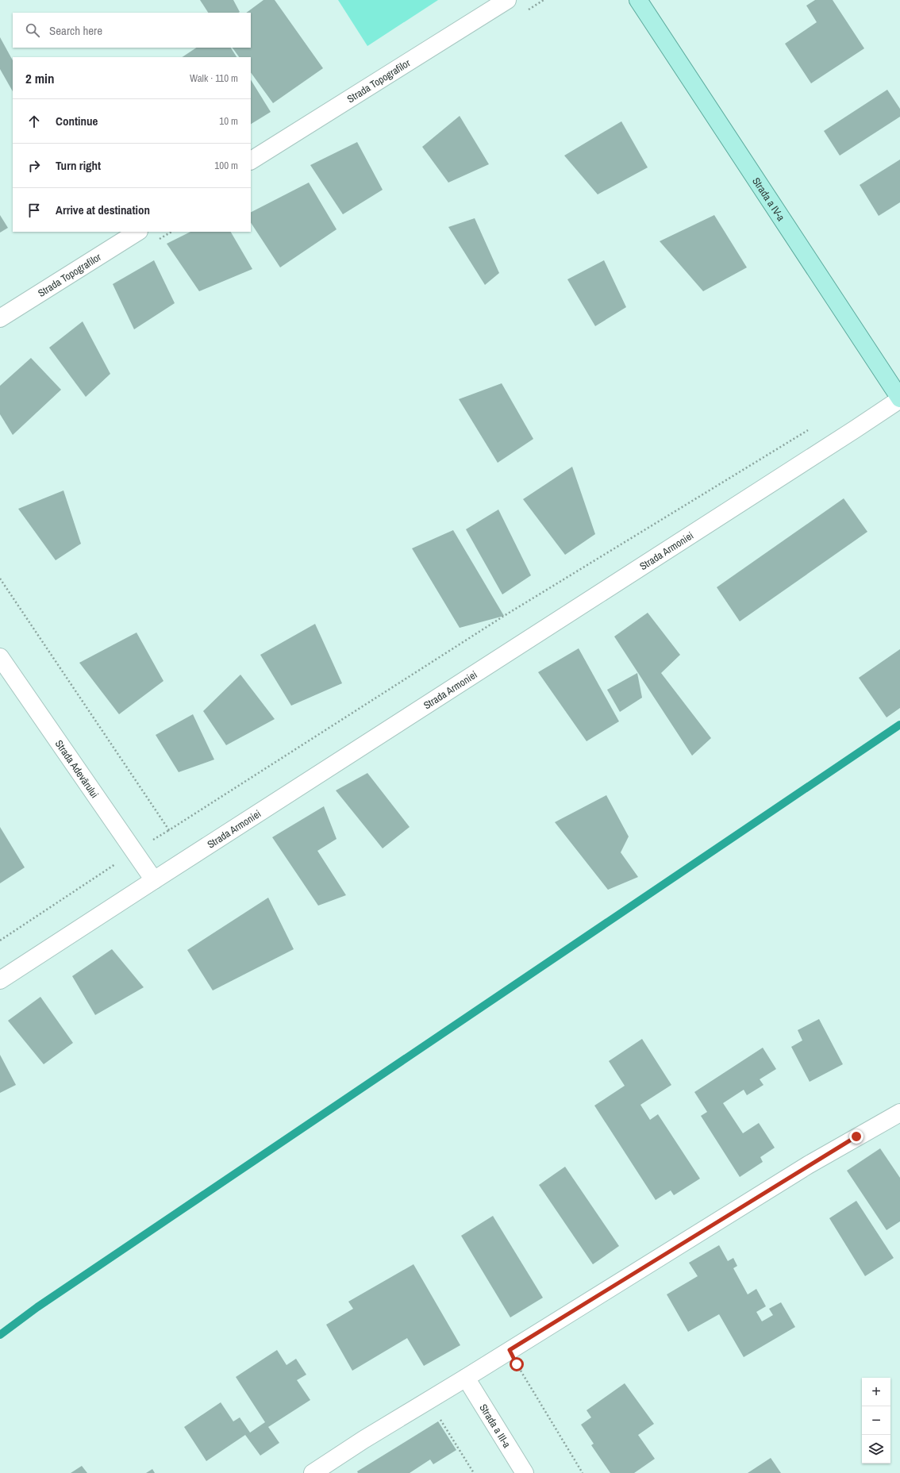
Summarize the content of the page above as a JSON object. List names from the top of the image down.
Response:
{
  "streets": {
    "main road": ["Strada a IV-a"],
    "street": [
      "Strada Topografilor",
      "Strada Armoniei",
      "Strada Adevărului",
      "Strada a III-a"
    ]
  },
  "crossings": [
    ["Strada a IV-a", "Strada Armoniei"],
    ["Strada Armoniei", "Strada Adevărului"]
  ],
  "page": {
    "search": "Search here",
    "heading": ["2 min", "Walk · 110 m"],
    "list": [
      ["Continue", "10 m"],
      ["Turn right", "100 m"],
      "Arrive at destination"
    ],
    "map_buttons": ["+", "−"]
  }
}
